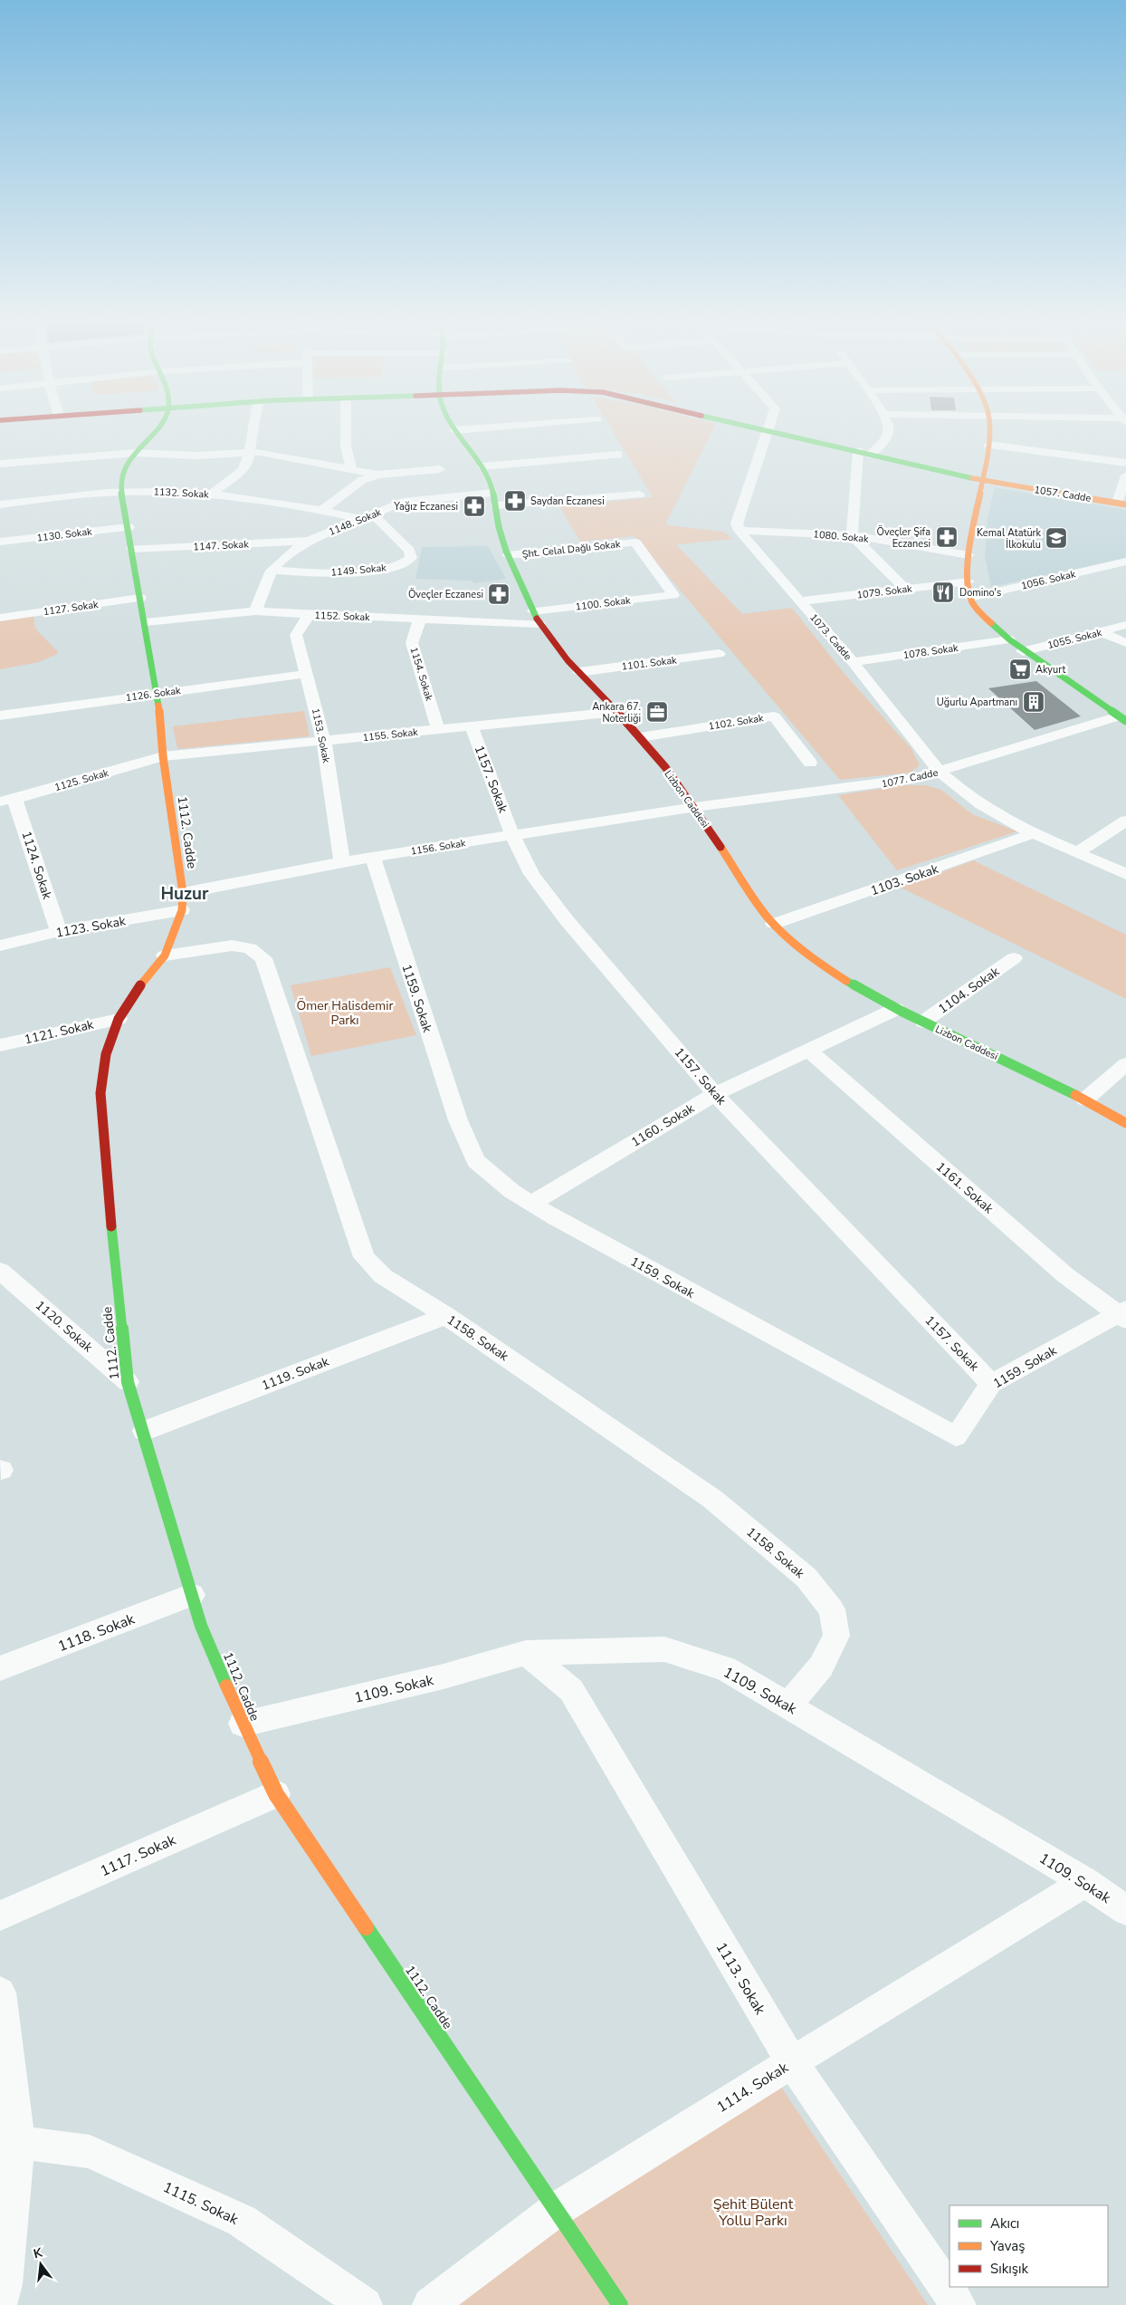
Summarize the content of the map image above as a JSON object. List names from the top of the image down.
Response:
{
  "streets": {
    "street": [
      "1132. Sokak",
      "1057. Cadde",
      "1148. Sokak",
      "1130. Sokak",
      "1080. Sokak",
      "1147. Sokak",
      "Şht. Celal Dağlı Sokak",
      "1149. Sokak",
      "1056. Sokak",
      "1079. Sokak",
      "1100. Sokak",
      "1127. Sokak",
      "1152. Sokak",
      "1073. Cadde",
      "1055. Sokak",
      "1078. Sokak",
      "1101. Sokak",
      "1154. Sokak",
      "1126. Sokak",
      "1102. Sokak",
      "1155. Sokak",
      "1153. Sokak",
      "1077. Cadde",
      "1157. Sokak",
      "1125. Sokak",
      "Lizbon Caddesi",
      "1112. Cadde",
      "1156. Sokak",
      "1124. Sokak",
      "1103. Sokak",
      "1123. Sokak",
      "1104. Sokak",
      "1159. Sokak",
      "1121. Sokak",
      "1160. Sokak",
      "1161. Sokak",
      "1120. Sokak",
      "1158. Sokak",
      "1119. Sokak",
      "1118. Sokak",
      "1109. Sokak",
      "1117. Sokak",
      "1113. Sokak",
      "1114. Sokak",
      "1115. Sokak"
    ]
  },
  "crossings": [
    ["1132. Sokak", "1148. Sokak"],
    ["1132. Sokak", "1112. Cadde"],
    ["1148. Sokak", "1147. Sokak"],
    ["1148. Sokak", "1149. Sokak"],
    ["1148. Sokak", "1152. Sokak"],
    ["1148. Sokak", "Lizbon Caddesi"],
    ["1130. Sokak", "1112. Cadde"],
    ["1080. Sokak", "1073. Cadde"],
    ["1147. Sokak", "1112. Cadde"],
    ["Şht. Celal Dağlı Sokak", "1100. Sokak"],
    ["Şht. Celal Dağlı Sokak", "Lizbon Caddesi"],
    ["1079. Sokak", "1073. Cadde"],
    ["1100. Sokak", "Lizbon Caddesi"],
    ["1127. Sokak", "1112. Cadde"],
    ["1152. Sokak", "1154. Sokak"],
    ["1152. Sokak", "1153. Sokak"],
    ["1152. Sokak", "Lizbon Caddesi"],
    ["1152. Sokak", "1112. Cadde"],
    ["1073. Cadde", "1078. Sokak"],
    ["1073. Cadde", "1077. Cadde"],
    ["1073. Cadde", "1103. Sokak"],
    ["1101. Sokak", "Lizbon Caddesi"],
    ["1154. Sokak", "1155. Sokak"],
    ["1126. Sokak", "1153. Sokak"],
    ["1126. Sokak", "1112. Cadde"],
    ["1102. Sokak", "Lizbon Caddesi"],
    ["1155. Sokak", "1153. Sokak"],
    ["1155. Sokak", "1157. Sokak"],
    ["1155. Sokak", "1125. Sokak"],
    ["1155. Sokak", "Lizbon Caddesi"],
    ["1155. Sokak", "1112. Cadde"],
    ["1153. Sokak", "1156. Sokak"],
    ["1077. Cadde", "Lizbon Caddesi"],
    ["1077. Cadde", "1156. Sokak"],
    ["1157. Sokak", "1156. Sokak"],
    ["1157. Sokak", "1159. Sokak"],
    ["1157. Sokak", "1160. Sokak"],
    ["1125. Sokak", "1112. Cadde"],
    ["1125. Sokak", "1124. Sokak"],
    ["Lizbon Caddesi", "1156. Sokak"],
    ["Lizbon Caddesi", "1103. Sokak"],
    ["Lizbon Caddesi", "1104. Sokak"],
    ["Lizbon Caddesi", "1160. Sokak"],
    ["1112. Cadde", "1156. Sokak"],
    ["1112. Cadde", "1123. Sokak"],
    ["1112. Cadde", "1121. Sokak"],
    ["1112. Cadde", "1120. Sokak"],
    ["1112. Cadde", "1158. Sokak"],
    ["1112. Cadde", "1119. Sokak"],
    ["1112. Cadde", "1118. Sokak"],
    ["1112. Cadde", "1109. Sokak"],
    ["1112. Cadde", "1117. Sokak"],
    ["1112. Cadde", "1114. Sokak"],
    ["1156. Sokak", "1123. Sokak"],
    ["1156. Sokak", "1159. Sokak"],
    ["1124. Sokak", "1123. Sokak"],
    ["1159. Sokak", "1160. Sokak"],
    ["1159. Sokak", "1161. Sokak"],
    ["1160. Sokak", "1161. Sokak"],
    ["1158. Sokak", "1119. Sokak"],
    ["1158. Sokak", "1109. Sokak"],
    ["1109. Sokak", "1113. Sokak"],
    ["1109. Sokak", "1114. Sokak"],
    ["1113. Sokak", "1114. Sokak"]
  ],
  "districts": ["Huzur"],
  "parks": ["Ömer Halisdemir Parkı", "Şehit Bülent Yollu Parkı"],
  "places": {
    "pharmacy": [
      "Saydan Eczanesi",
      "Yağız Eczanesi",
      "Öveçler Şifa Eczanesi",
      "Öveçler Eczanesi"
    ],
    "school or university": ["Kemal Atatürk İlkokulu"],
    "restaurant": ["Domino's"],
    "supermarket": ["Akyurt"],
    "building": ["Uğurlu Apartmanı"],
    "office": ["Ankara 67. Noterliği"]
  },
  "legend": ["Akıcı", "Yavaş", "Sıkışık"],
  "north": "top"
}
